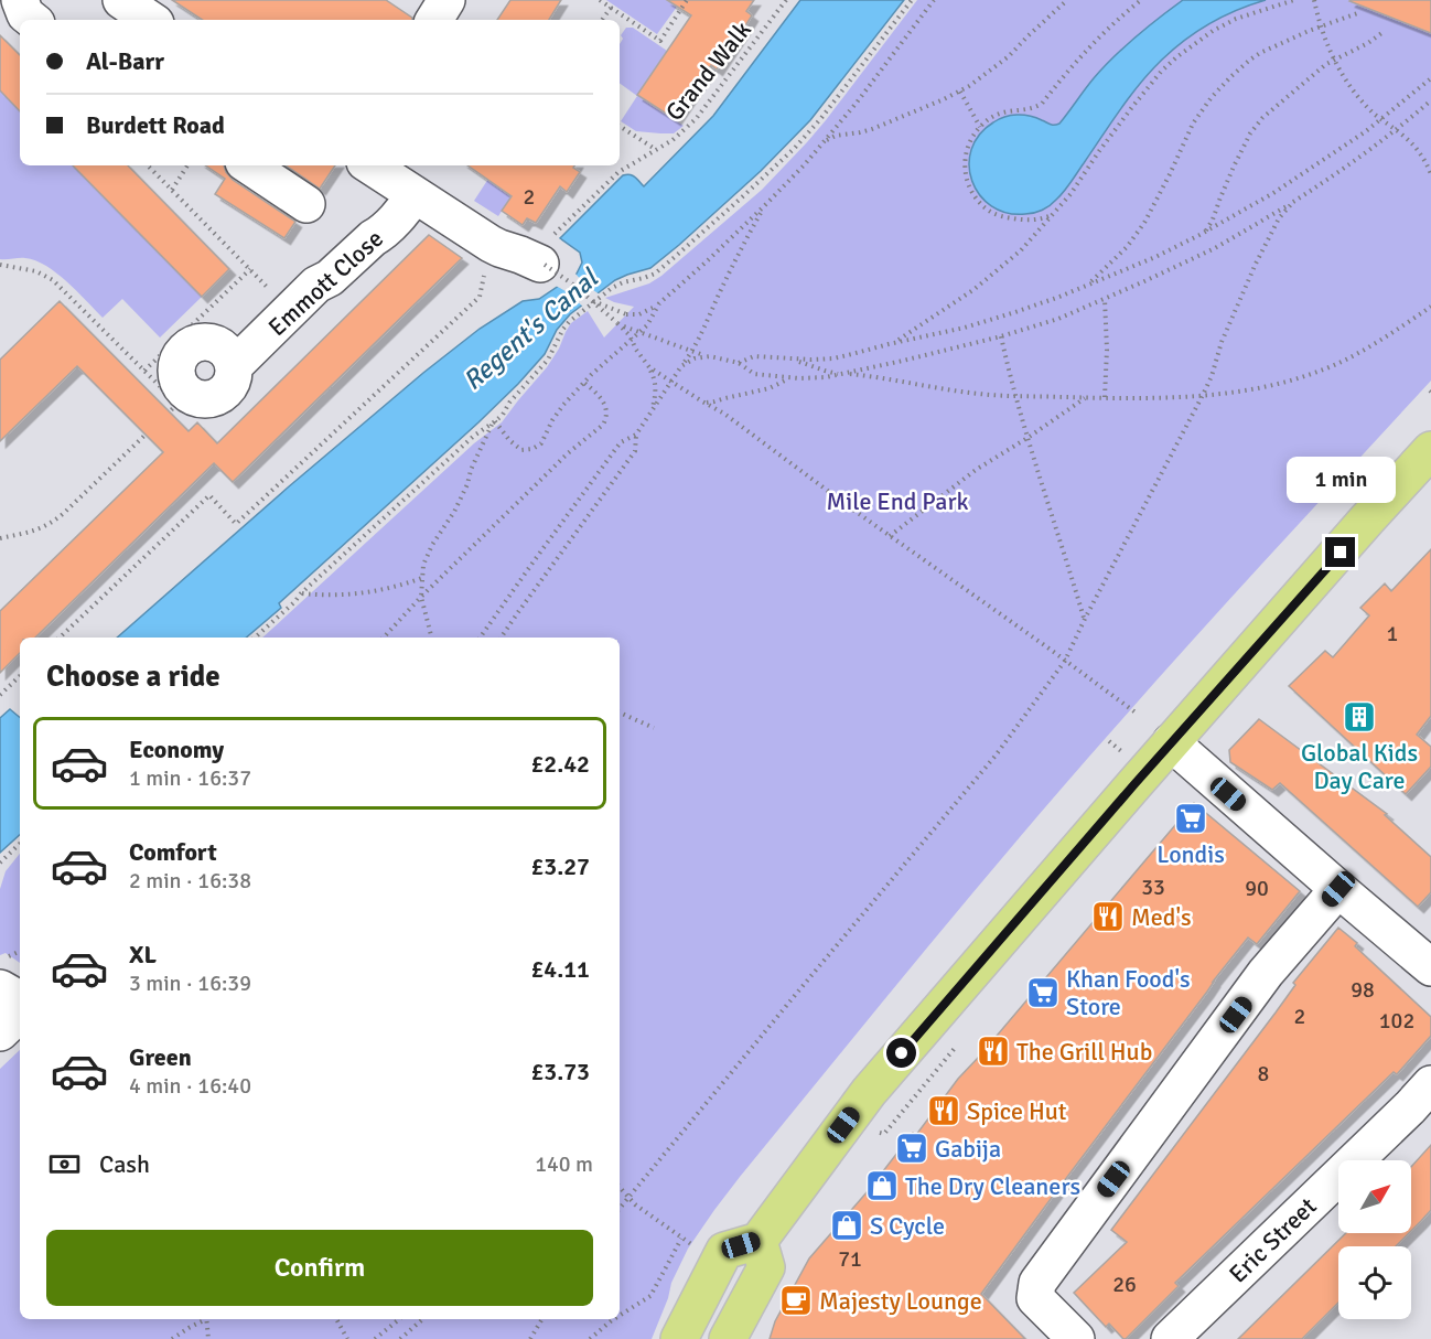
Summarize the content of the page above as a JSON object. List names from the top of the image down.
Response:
{
  "streets": {
    "street": ["Emmott Close", "Eric Street"],
    "path": ["Grand Walk"]
  },
  "water": ["Regent's Canal"],
  "parks": ["Mile End Park"],
  "places": {
    "building": ["Global Kids Day Care"],
    "supermarket": ["Londis", "Khan Food's Store", "Gabija"],
    "restaurant": ["Med's", "The Grill Hub", "Spice Hut"],
    "shop": ["The Dry Cleaners", "S Cycle"],
    "cafe": ["Majesty Lounge"]
  },
  "house_numbers": [
    "2",
    "1",
    "33",
    "90",
    "98",
    "2",
    "102",
    "8",
    "71",
    "26"
  ],
  "north": "top right",
  "page": {
    "banner": ["Al-Barr", "Burdett Road"],
    "bubble": "1 min",
    "heading": "Choose a ride",
    "list": [
      {
        "name": "Economy",
        "note": "1 min · 16:37",
        "value": "£2.42"
      },
      {
        "name": "Comfort",
        "note": "2 min · 16:38",
        "value": "£3.27"
      },
      {
        "name": "XL",
        "note": "3 min · 16:39",
        "value": "£4.11"
      },
      {
        "name": "Green",
        "note": "4 min · 16:40",
        "value": "£3.73"
      }
    ],
    "pay": ["Cash", "140 m"],
    "buttons": "Confirm"
  }
}
